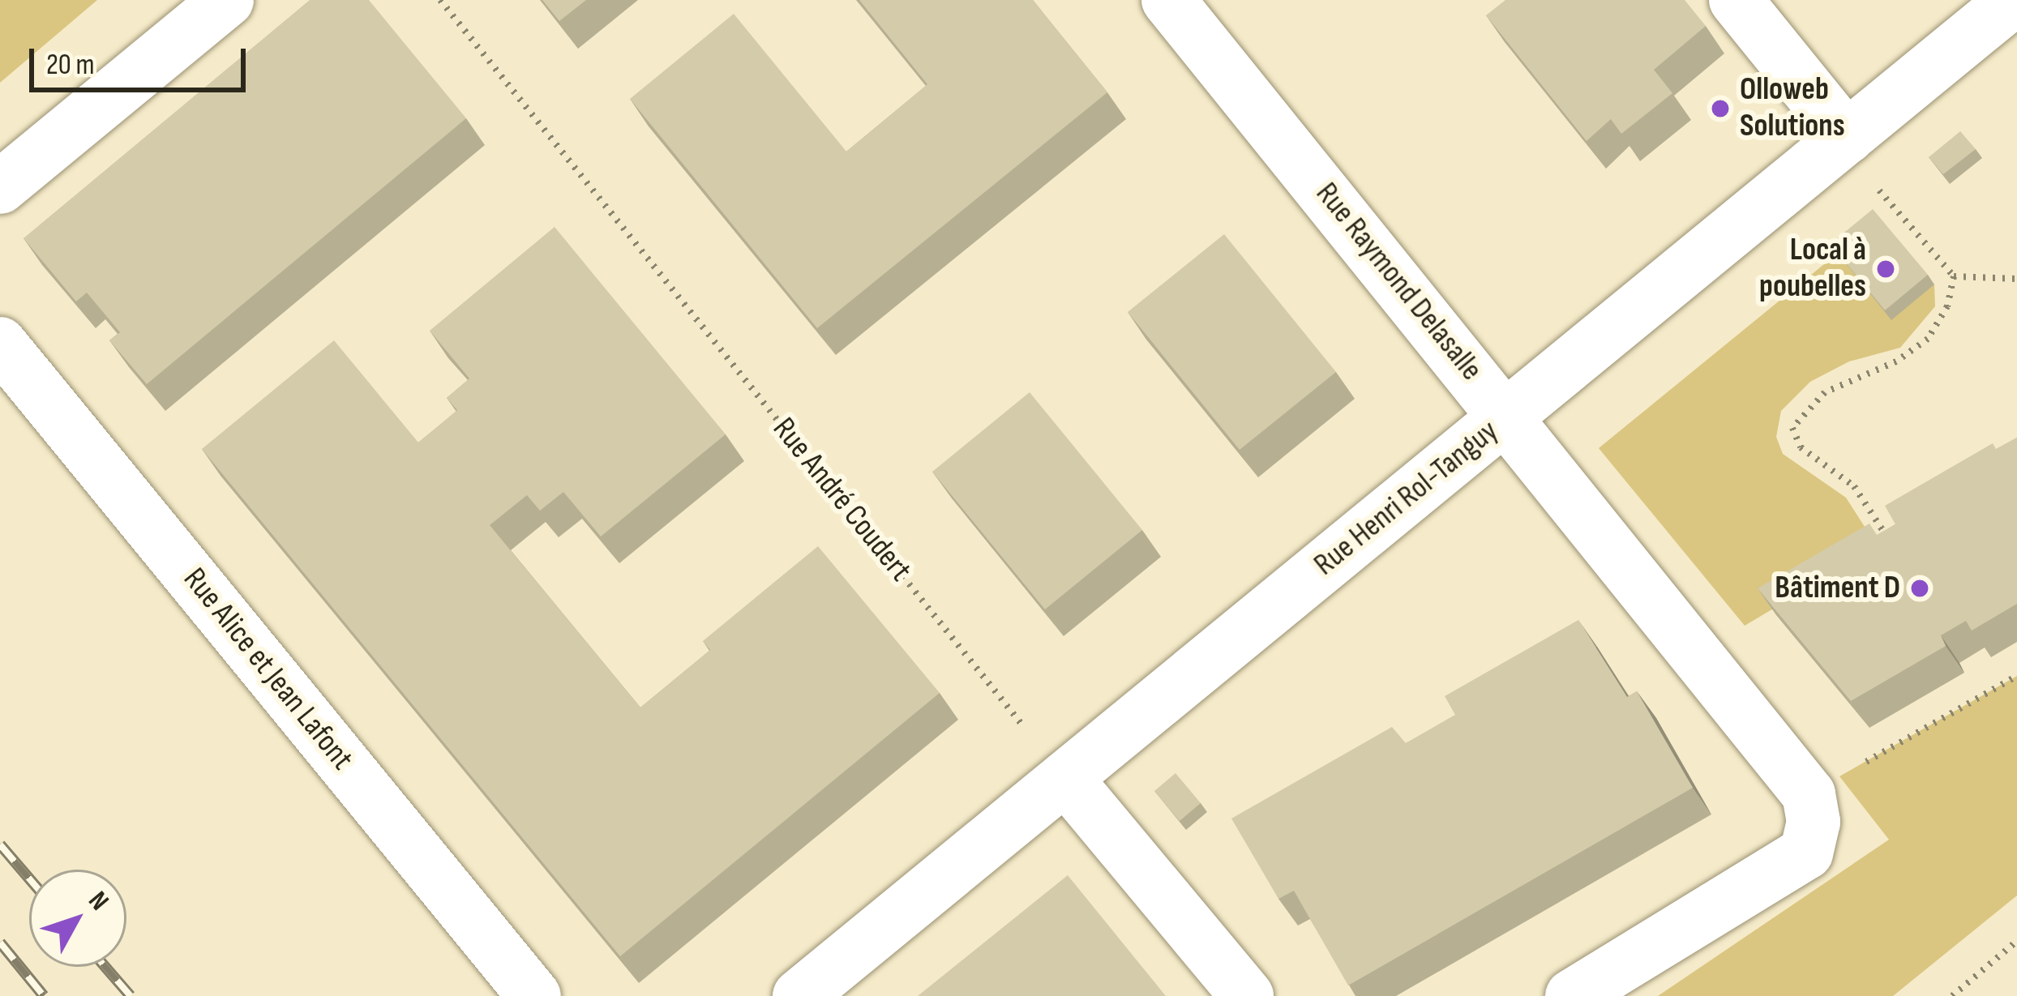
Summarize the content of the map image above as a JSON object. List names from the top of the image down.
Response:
{
  "streets": {
    "street": ["Rue Raymond Delasalle", "Rue Henri Rol-Tanguy", "Rue Alice et Jean Lafont"],
    "path": ["Rue André Coudert"]
  },
  "crossings": [
    ["Rue Raymond Delasalle", "Rue Henri Rol-Tanguy"],
    ["Rue Henri Rol-Tanguy", "Rue André Coudert"]
  ],
  "places": ["Olloweb Solutions", "Local à poubelles", "Bâtiment D"],
  "scale_bar": "20 m",
  "north": "top right"
}
